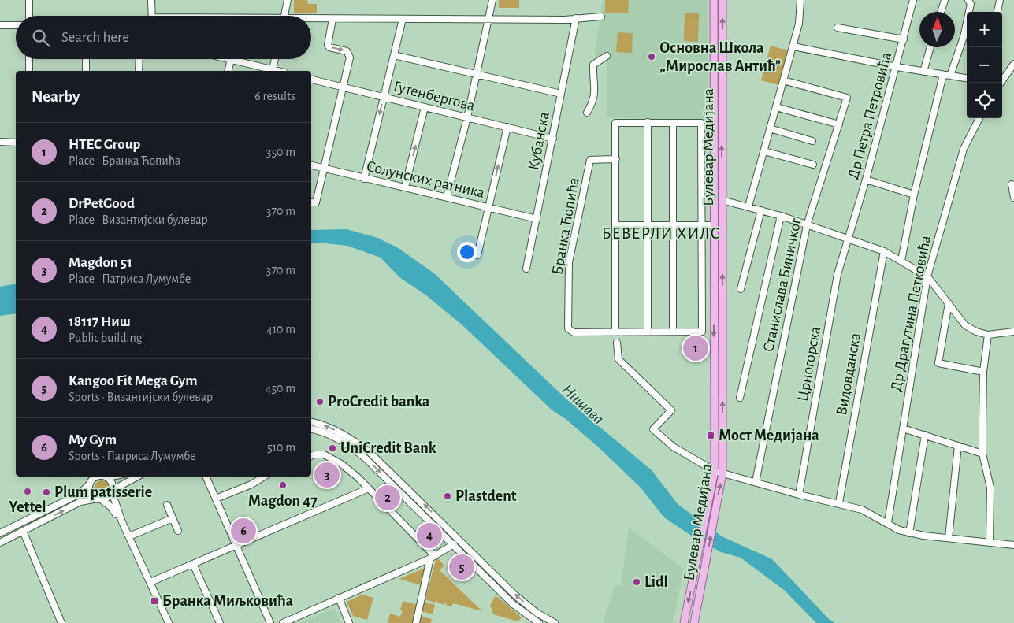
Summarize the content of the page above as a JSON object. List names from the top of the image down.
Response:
{
  "streets": {
    "main road": ["Булевар Медијана"],
    "street": [
      "Гутенбергова",
      "Др Петра Петровића",
      "Кубанска",
      "Солунских ратника",
      "Бранка Ћопића",
      "Станислава Биничког",
      "Др Драгутина Петковића",
      "Црногорска",
      "Видовданска"
    ]
  },
  "crossings": [
    ["Гутенбергова", "Кубанска"],
    ["Др Петра Петровића", "Црногорска"],
    ["Кубанска", "Солунских ратника"],
    ["Булевар Медијана", "Бранка Ћопића"]
  ],
  "districts": ["БЕВЕРЛИ ХИЛС"],
  "water": ["Нишава"],
  "places": {
    "other": [
      "Основна Школа „Мирослав Антић”",
      "ProCredit banka",
      "UniCredit Bank",
      "Magdon 47",
      "Yettel",
      "Plum patisserie",
      "Plastdent",
      "Lidl"
    ],
    "transit": ["Мост Медијана", "Бранка Миљковића"]
  },
  "north": "top",
  "page": {
    "map_buttons": ["+", "−"],
    "search": "Search here",
    "heading": ["Nearby", "6 results"],
    "list": [
      {
        "mark": "1",
        "name": "HTEC Group",
        "note": "Place · Бранка Ћопића",
        "value": "350 m"
      },
      {
        "mark": "2",
        "name": "DrPetGood",
        "note": "Place · Византијски булевар",
        "value": "370 m"
      },
      {
        "mark": "3",
        "name": "Magdon 51",
        "note": "Place · Патриса Лумумбе",
        "value": "370 m"
      },
      {
        "mark": "4",
        "name": "18117 Ниш",
        "note": "Public building",
        "value": "410 m"
      },
      {
        "mark": "5",
        "name": "Kangoo Fit Mega Gym",
        "note": "Sports · Византијски булевар",
        "value": "450 m"
      },
      {
        "mark": "6",
        "name": "My Gym",
        "note": "Sports · Патриса Лумумбе",
        "value": "510 m"
      }
    ],
    "pins": [
      "1",
      "3",
      "2",
      "6",
      "4",
      "5"
    ]
  }
}
